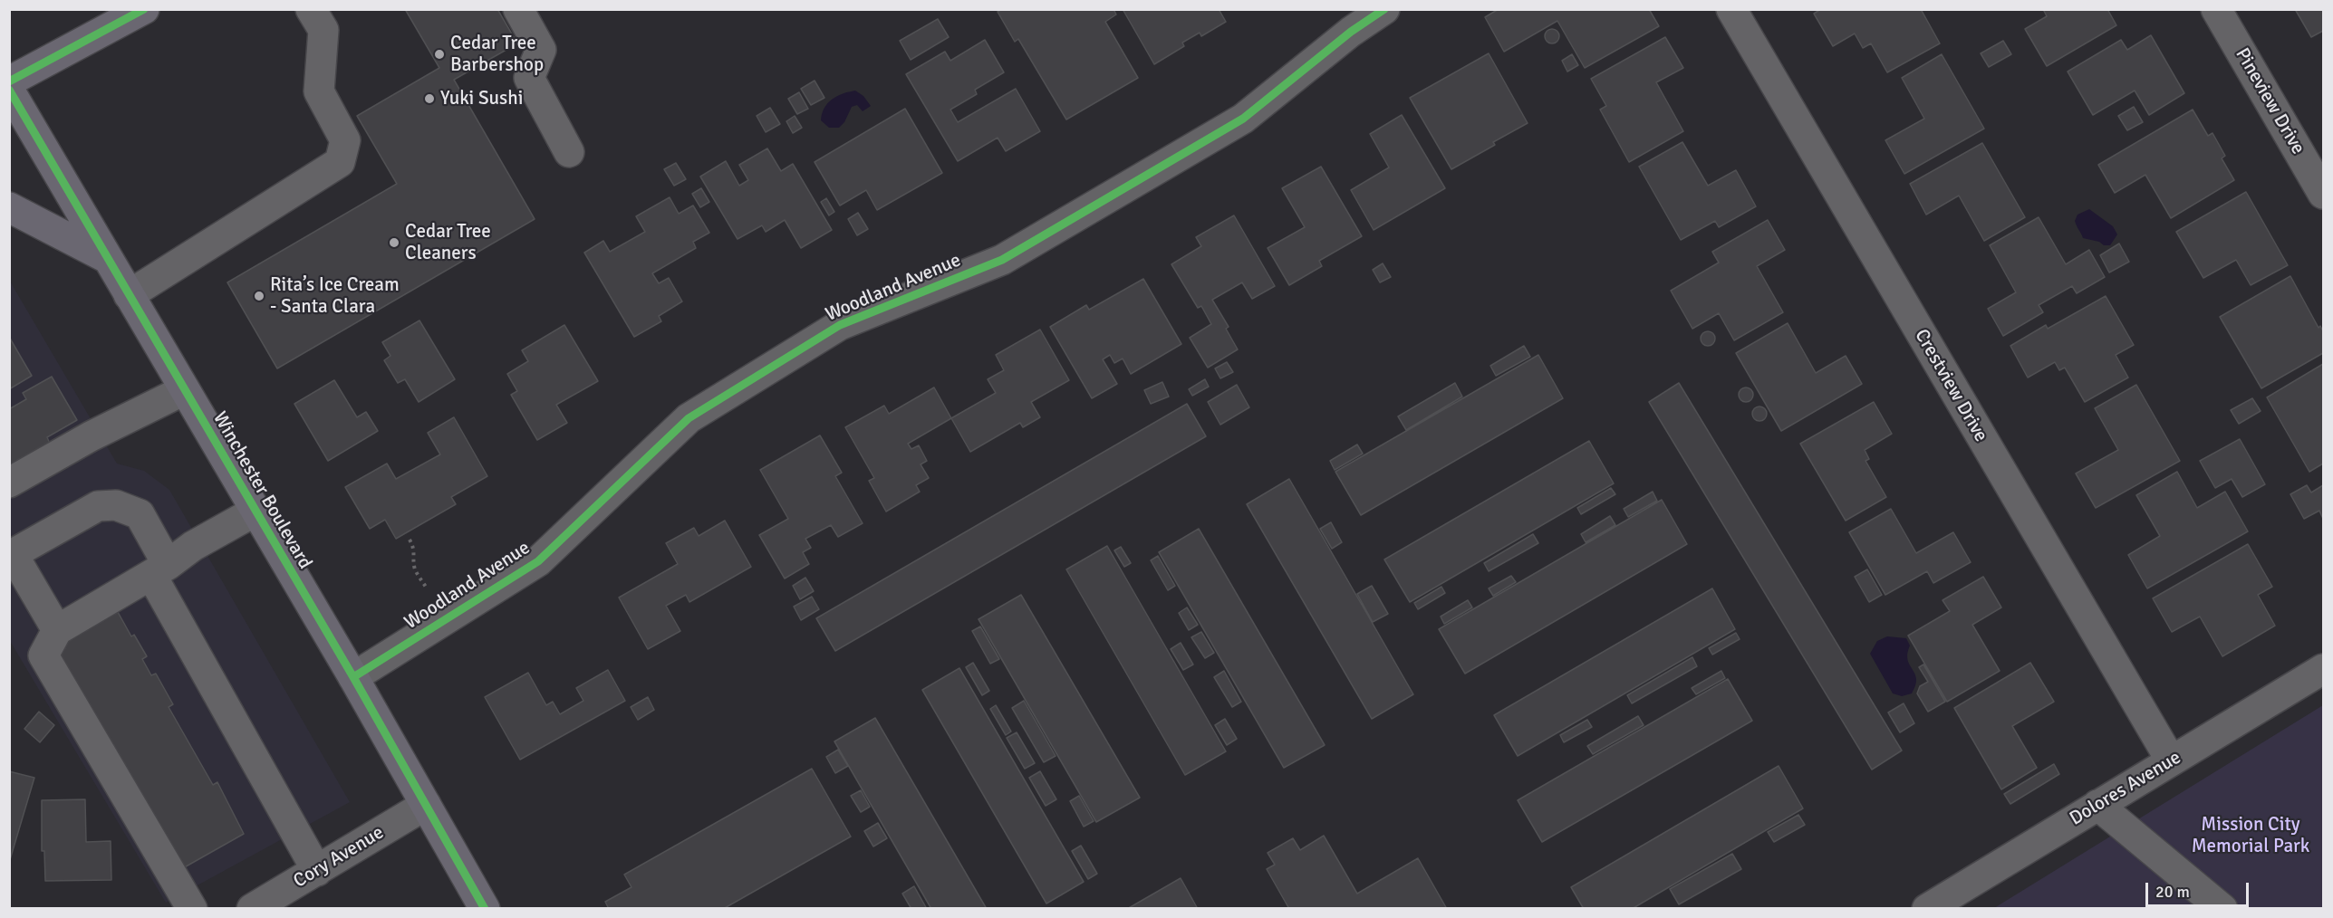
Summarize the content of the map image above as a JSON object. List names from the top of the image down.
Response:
{
  "streets": {
    "main road": ["Winchester Boulevard"],
    "street": [
      "Pineview Drive",
      "Woodland Avenue",
      "Crestview Drive",
      "Dolores Avenue",
      "Cory Avenue"
    ]
  },
  "crossings": [
    ["Woodland Avenue", "Winchester Boulevard"],
    ["Crestview Drive", "Dolores Avenue"],
    ["Winchester Boulevard", "Cory Avenue"]
  ],
  "parks": ["Mission City Memorial Park"],
  "places": [
    "Cedar Tree Barbershop",
    "Yuki Sushi",
    "Cedar Tree Cleaners",
    "Rita’s Ice Cream - Santa Clara"
  ],
  "scale_bar": "20 m"
}
